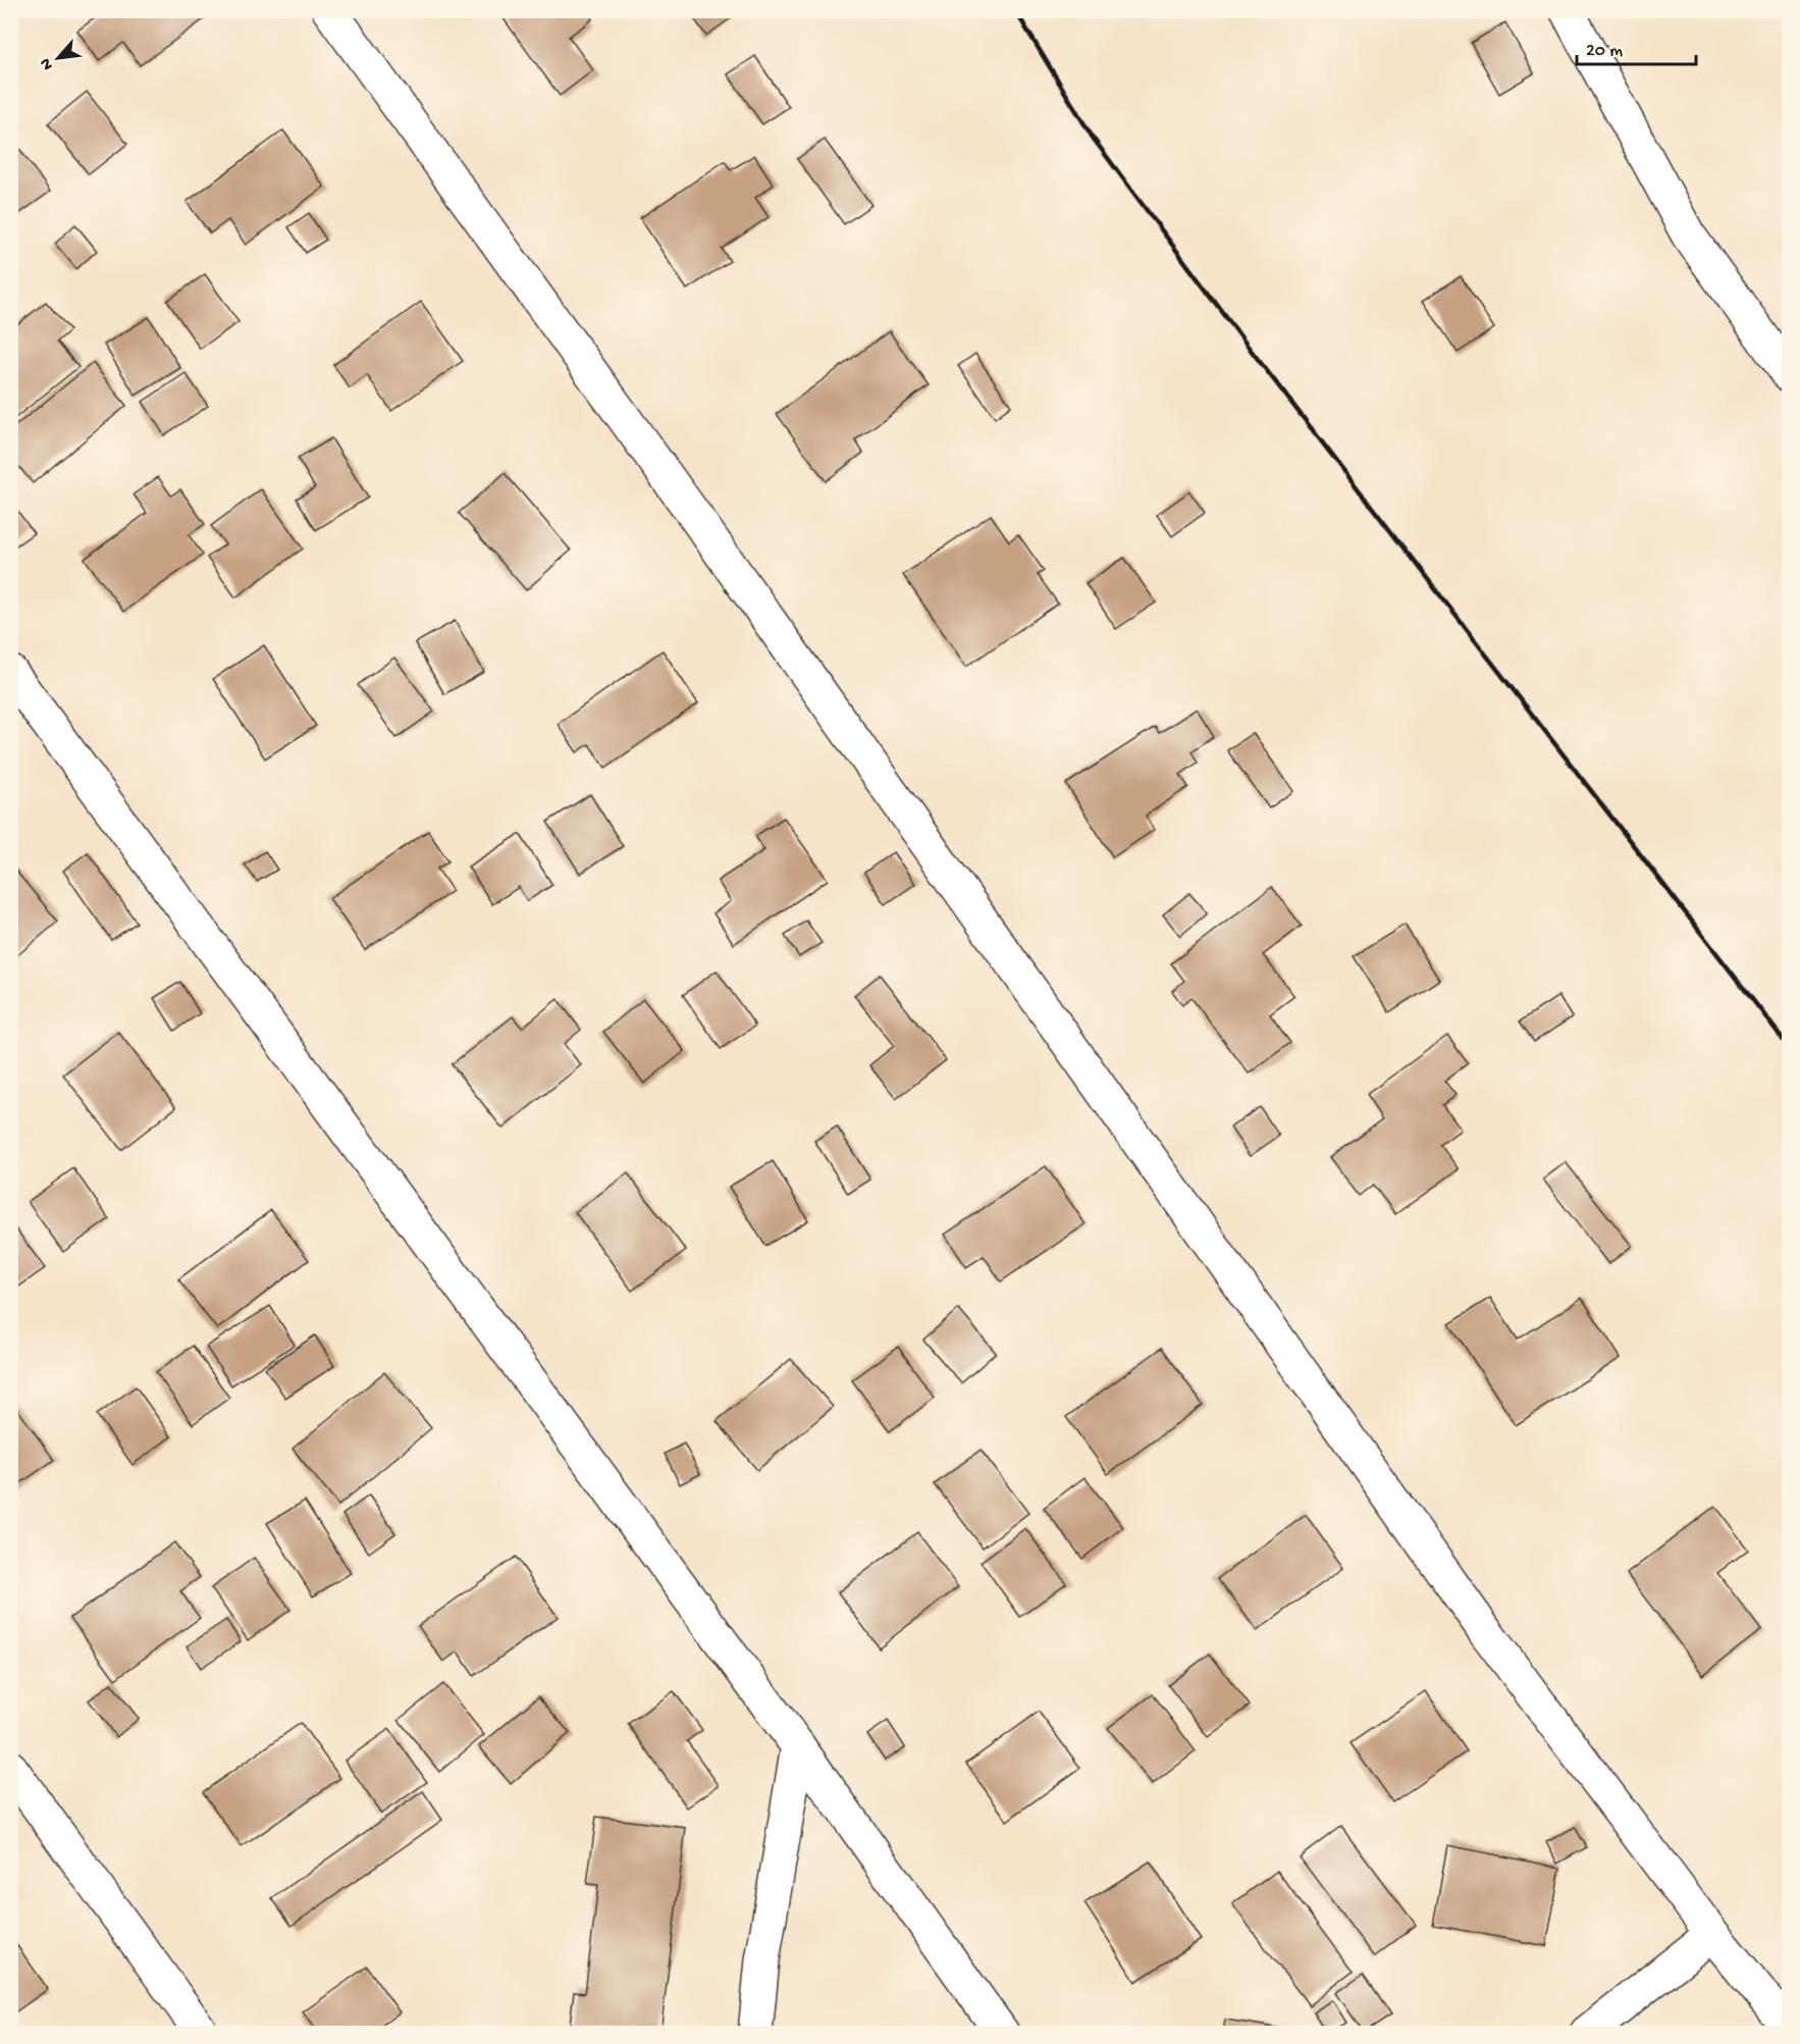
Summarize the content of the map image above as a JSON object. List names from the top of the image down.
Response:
{
  "scale_bar": "20 m",
  "north": "bottom left"
}
